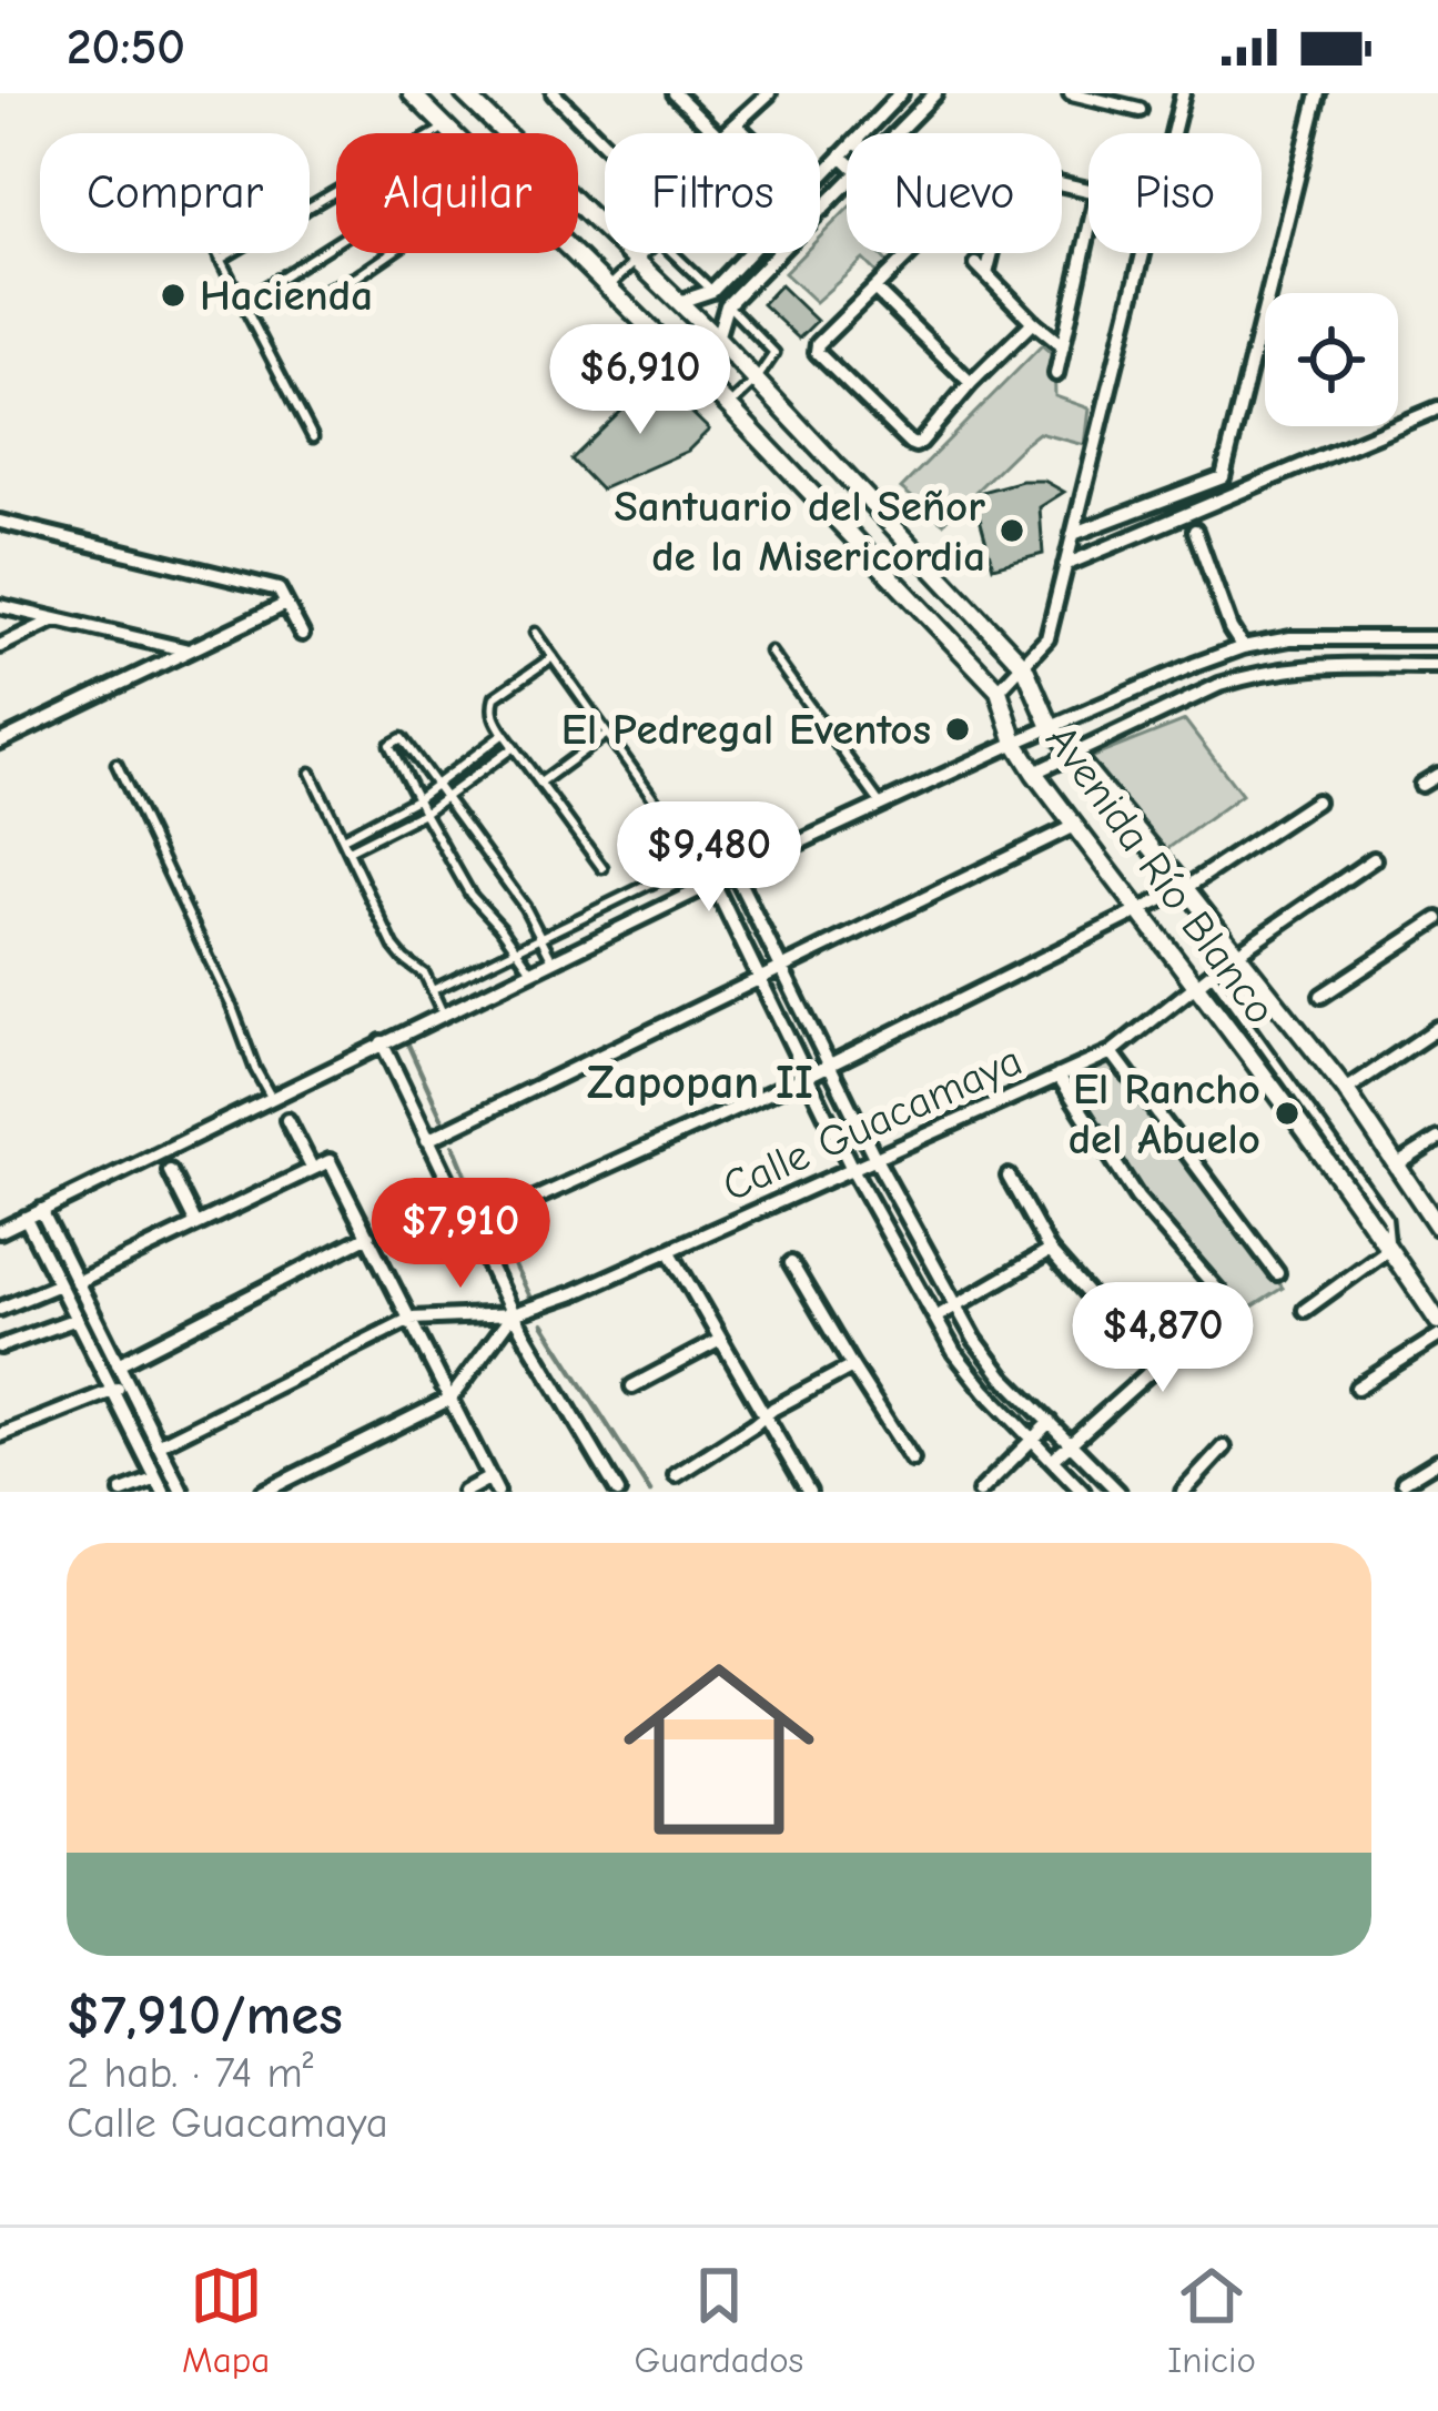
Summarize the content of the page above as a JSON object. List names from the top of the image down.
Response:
{
  "streets": {
    "street": ["Avenida Río Blanco", "Calle Guacamaya"]
  },
  "crossings": [
    ["Avenida Río Blanco", "Calle Guacamaya"]
  ],
  "districts": ["Zapopan II"],
  "places": [
    "Hacienda",
    "Santuario del Señor de la Misericordia",
    "El Pedregal Eventos",
    "El Rancho del Abuelo"
  ],
  "page": {
    "status": "20:50",
    "chip": [
      "Comprar",
      "Alquilar",
      "Filtros",
      "Nuevo",
      "Piso"
    ],
    "price": [
      "$6,910",
      "$9,480",
      "$7,910",
      "$4,870"
    ],
    "list": [
      {
        "name": "$7,910/mes",
        "note": "2 hab. · 74 m² · Calle Guacamaya"
      }
    ],
    "tabs": ["Mapa", "Guardados", "Inicio"]
  }
}
